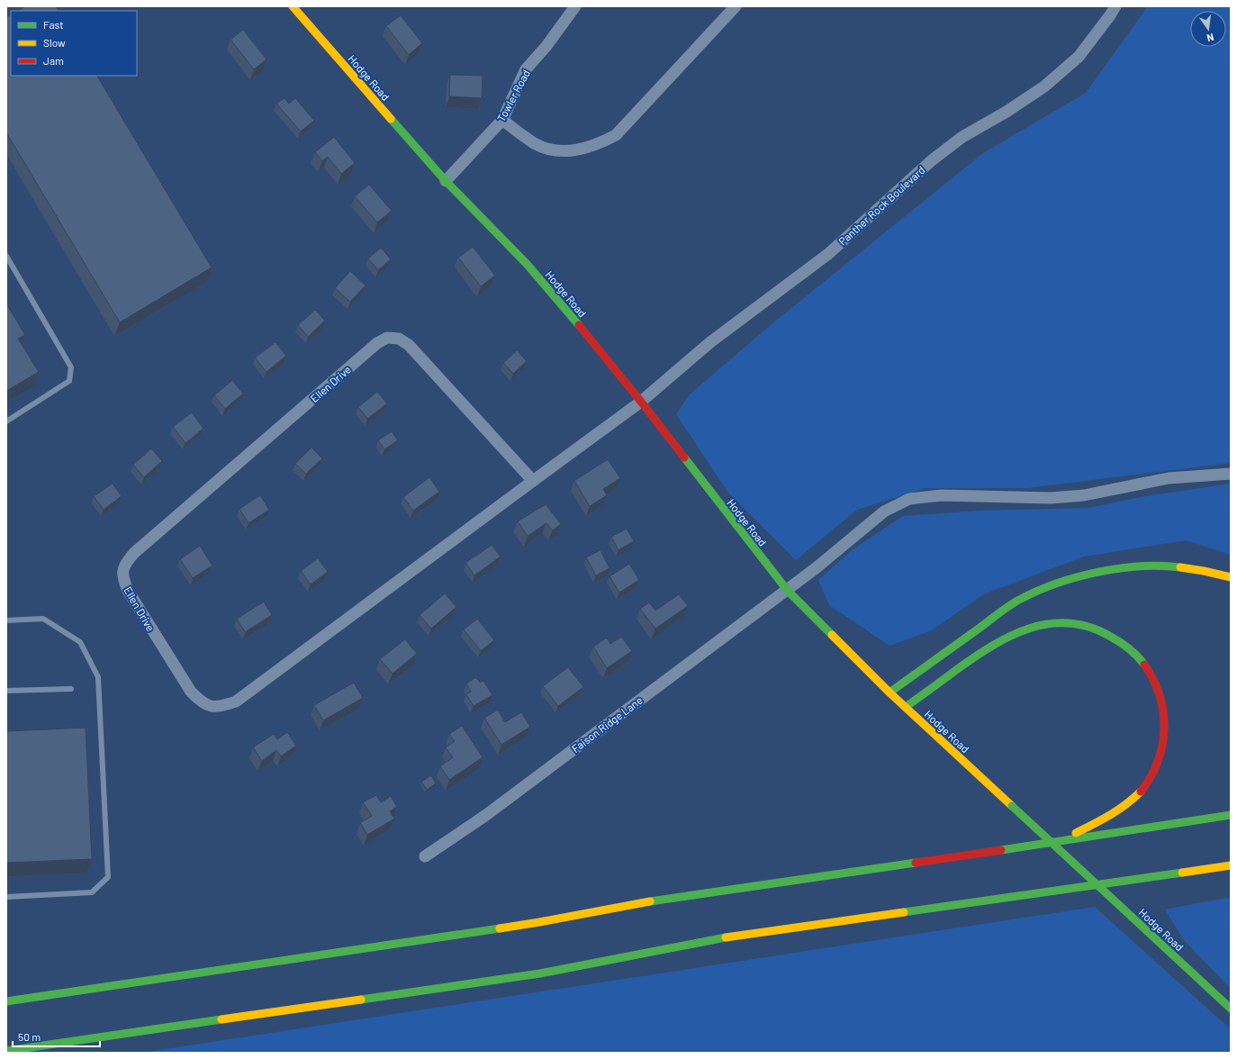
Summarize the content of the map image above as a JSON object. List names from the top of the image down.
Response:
{
  "streets": {
    "main road": ["Hodge Road"],
    "street": [
      "Towler Road",
      "Panther Rock Boulevard",
      "Ellen Drive",
      "Faison Ridge Lane"
    ]
  },
  "crossings": [
    ["Hodge Road", "Towler Road"],
    ["Hodge Road", "Panther Rock Boulevard"],
    ["Hodge Road", "Ellen Drive"],
    ["Hodge Road", "Faison Ridge Lane"],
    ["Panther Rock Boulevard", "Ellen Drive"]
  ],
  "legend": ["Fast", "Slow", "Jam"],
  "scale_bar": "50 m",
  "north": "bottom"
}
